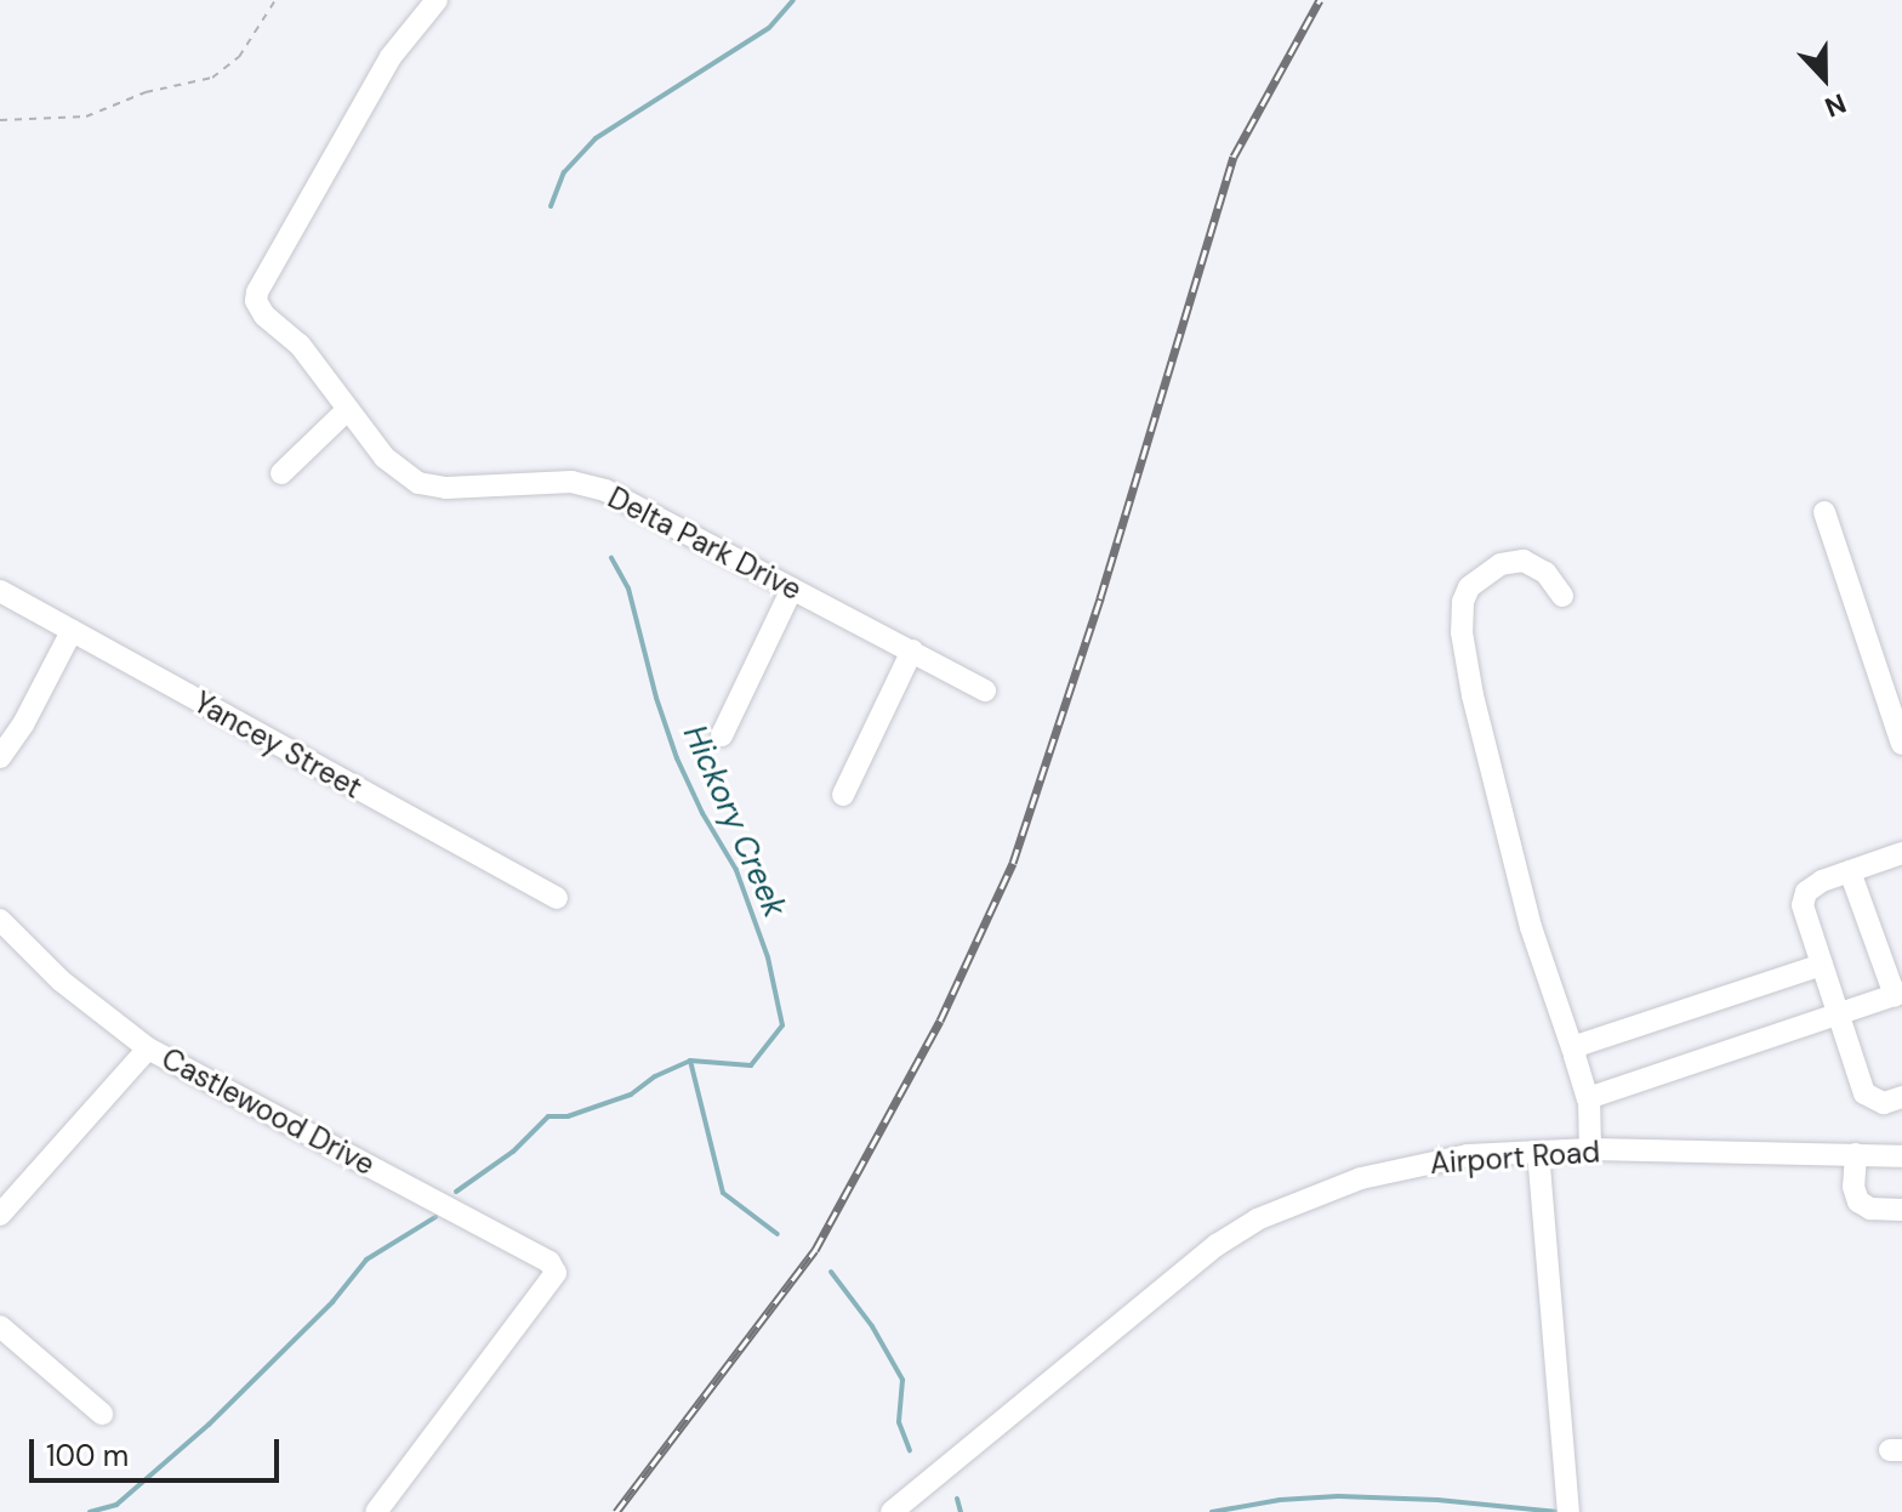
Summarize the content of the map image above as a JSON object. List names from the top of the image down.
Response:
{
  "streets": {
    "street": [
      "Delta Park Drive",
      "Yancey Street",
      "Castlewood Drive",
      "Airport Road"
    ]
  },
  "water": ["Hickory Creek"],
  "scale_bar": "100 m",
  "north": "bottom"
}
